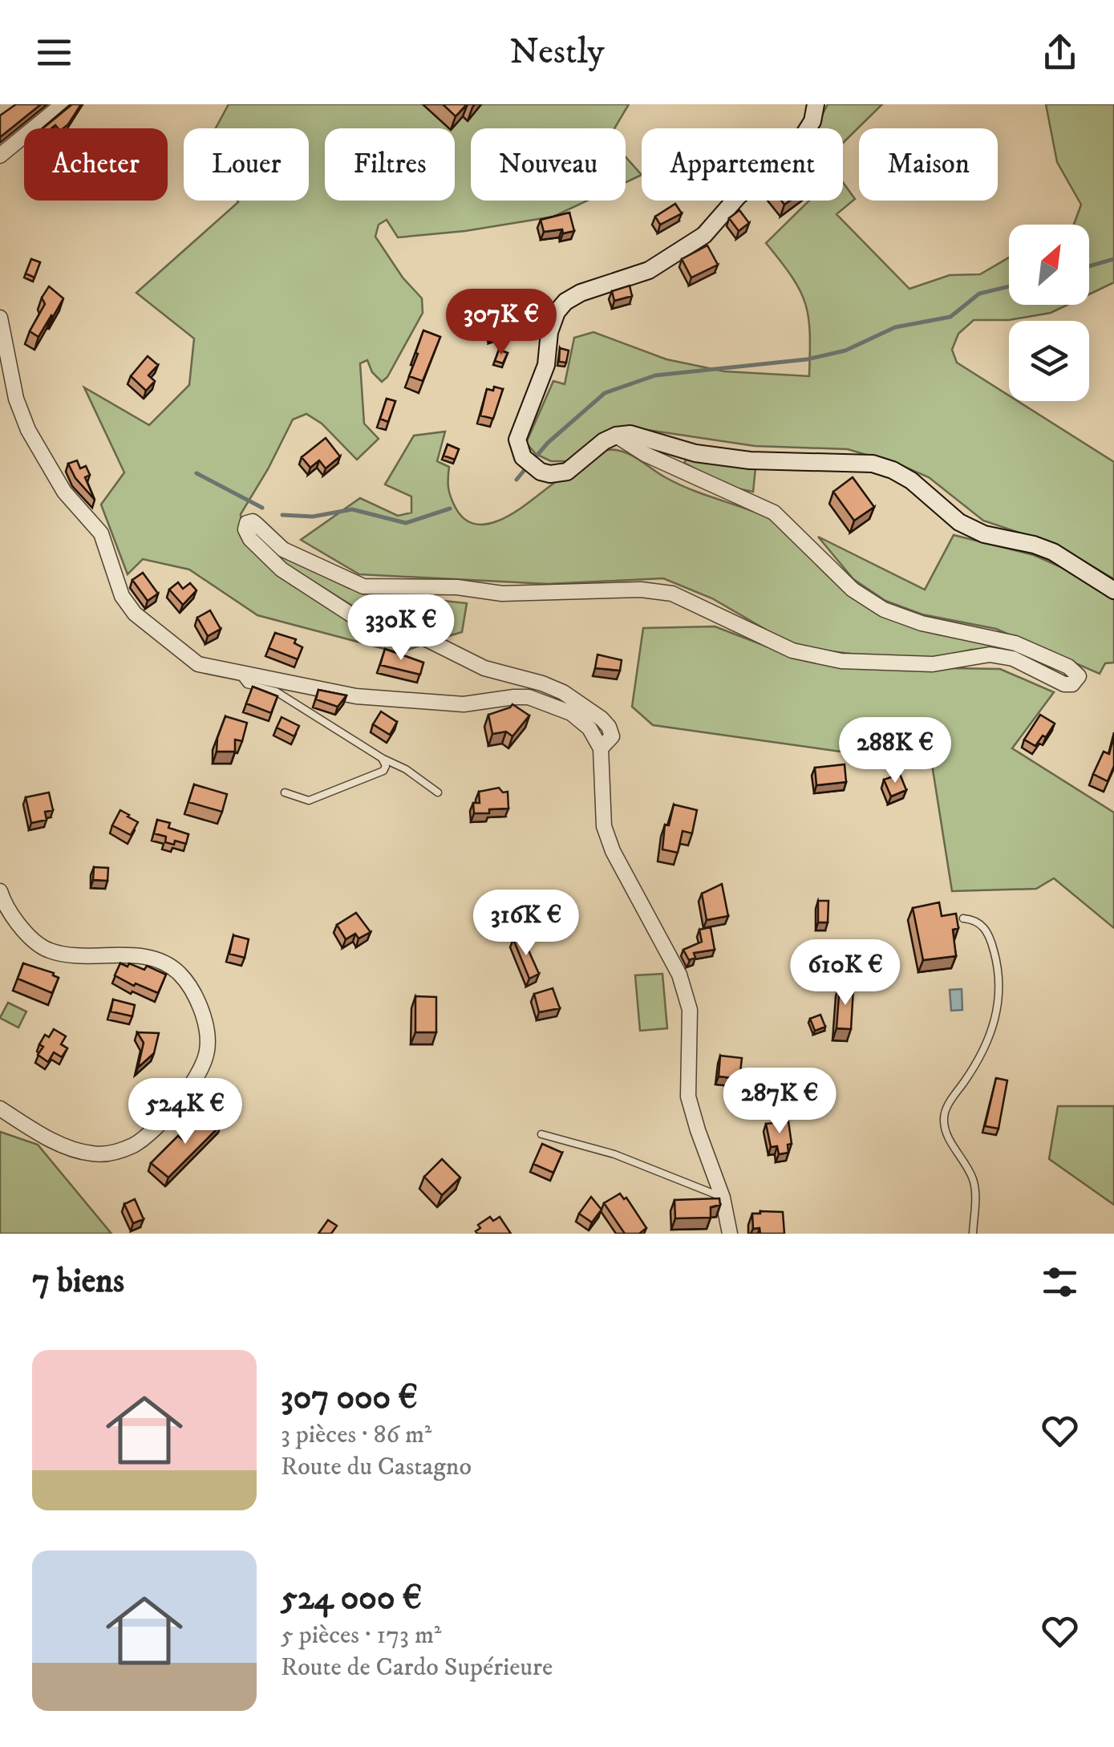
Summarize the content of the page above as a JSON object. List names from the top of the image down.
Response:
{
  "north": "top right",
  "page": {
    "header": "Nestly",
    "chip": [
      "Acheter",
      "Louer",
      "Filtres",
      "Nouveau",
      "Appartement",
      "Maison"
    ],
    "price": [
      "307K €",
      "330K €",
      "288K €",
      "316K €",
      "610K €",
      "287K €",
      "524K €"
    ],
    "heading": "7 biens",
    "list": [
      {
        "name": "307 000 €",
        "note": "3 pièces · 86 m² · Route du Castagno"
      },
      {
        "name": "524 000 €",
        "note": "5 pièces · 173 m² · Route de Cardo Supérieure"
      }
    ]
  }
}
